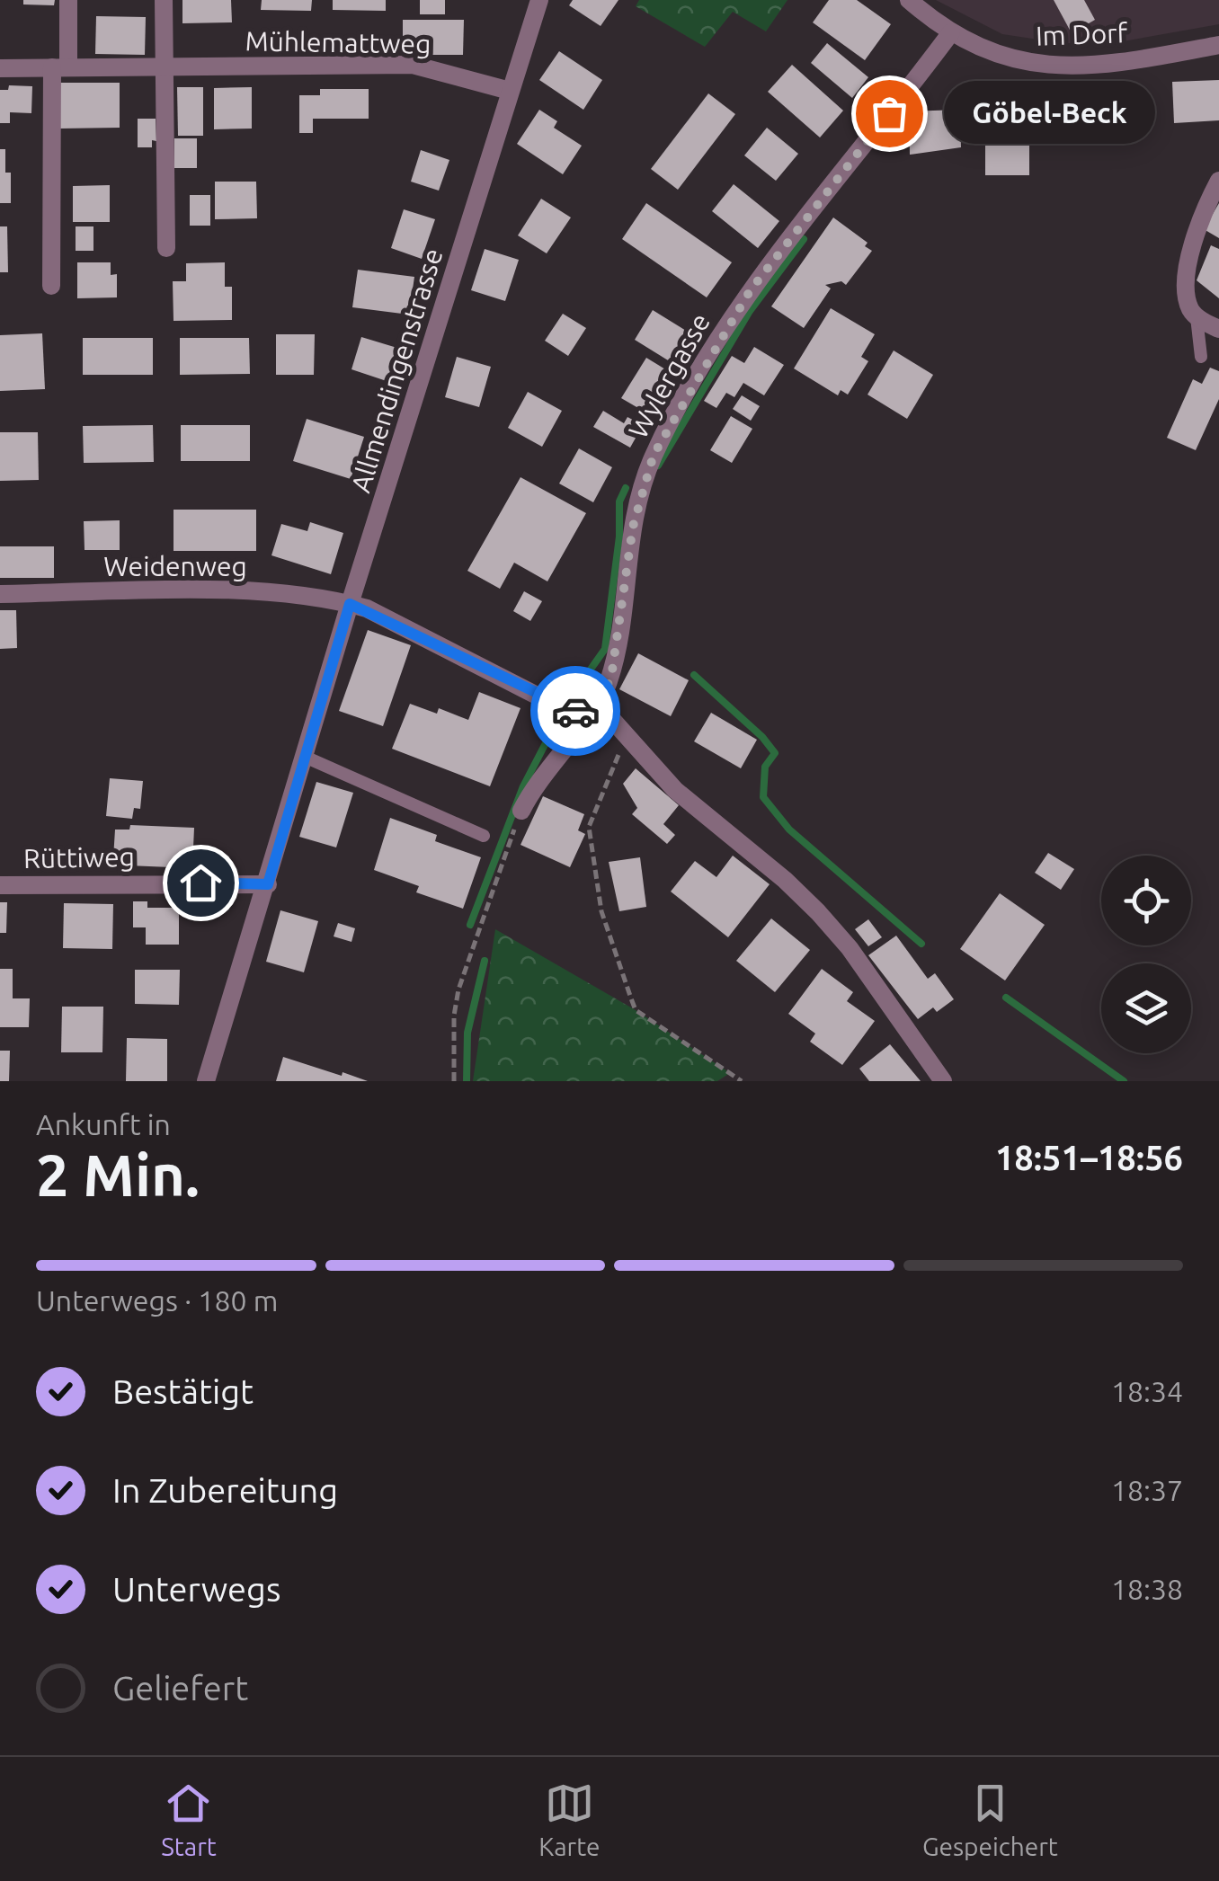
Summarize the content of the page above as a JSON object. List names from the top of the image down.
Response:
{
  "streets": {
    "street": [
      "Im Dorf",
      "Mühlemattweg",
      "Allmendingenstrasse",
      "Wylergasse",
      "Weidenweg",
      "Rüttiweg"
    ]
  },
  "crossings": [
    ["Im Dorf", "Wylergasse"],
    ["Mühlemattweg", "Allmendingenstrasse"],
    ["Allmendingenstrasse", "Weidenweg"],
    ["Allmendingenstrasse", "Rüttiweg"]
  ],
  "places": ["Göbel-Beck"],
  "page": {
    "bubble": "Göbel-Beck",
    "heading": ["2 Min.", "Ankunft in", "18:51–18:56"],
    "bar": "Unterwegs · 180 m",
    "list": [
      ["Bestätigt", "18:34"],
      ["In Zubereitung", "18:37"],
      ["Unterwegs", "18:38"],
      "Geliefert"
    ],
    "tabs": ["Start", "Karte", "Gespeichert"]
  }
}
